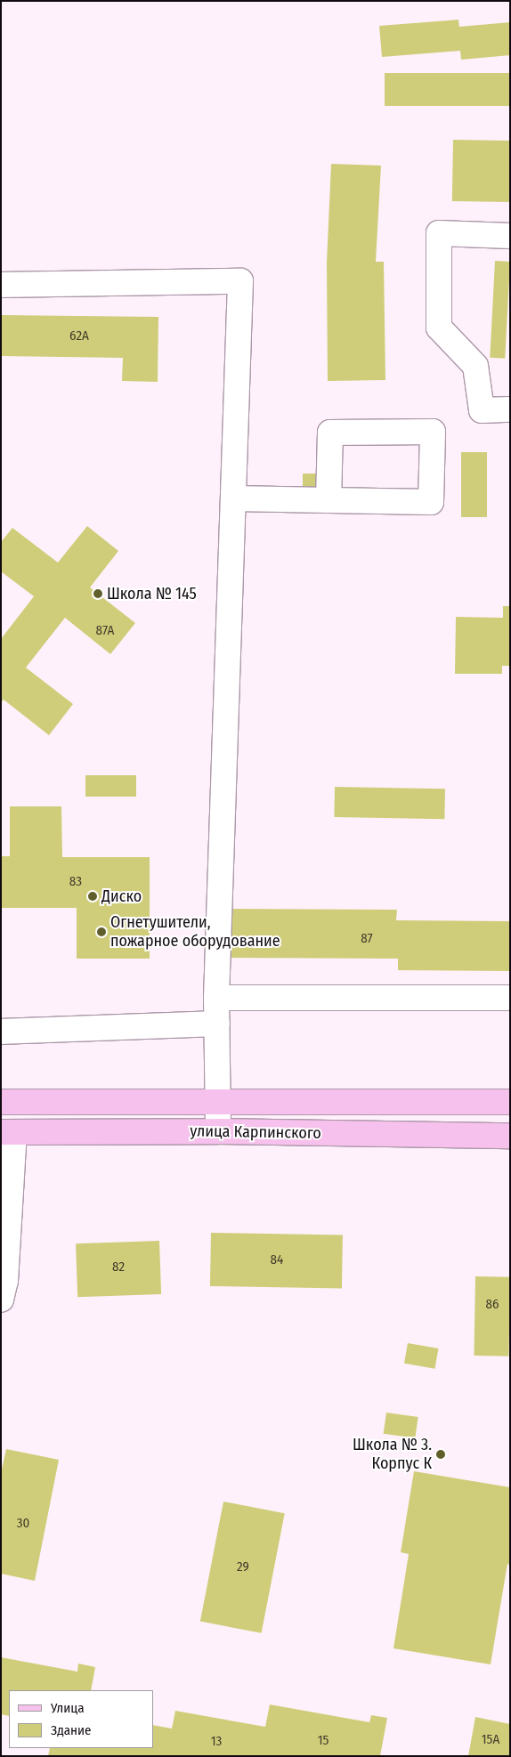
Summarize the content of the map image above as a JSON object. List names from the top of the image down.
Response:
{
  "streets": {
    "main road": ["улица Карпинского"]
  },
  "places": [
    "Школа № 145",
    "Диско",
    "Огнетушители, пожарное оборудование",
    "Школа № 3. Корпус К"
  ],
  "house_numbers": [
    "62А",
    "87А",
    "83",
    "87",
    "84",
    "82",
    "86",
    "30",
    "29",
    "15А",
    "15",
    "13"
  ],
  "legend": ["Улица", "Здание"]
}
